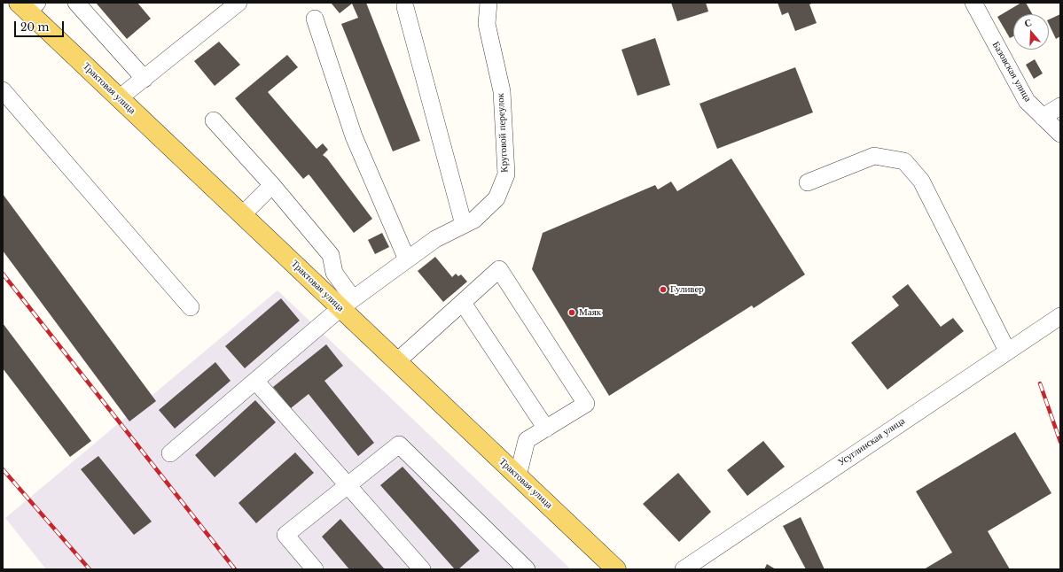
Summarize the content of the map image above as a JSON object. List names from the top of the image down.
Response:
{
  "streets": {
    "main road": ["Трактовая улица"],
    "street": ["Базовская улица", "Круговой переулок", "Усуглинская улица"]
  },
  "crossings": [
    ["Трактовая улица", "Круговой переулок"]
  ],
  "places": ["Гуливер", "Маяк"],
  "scale_bar": "20 m",
  "north": "top"
}
